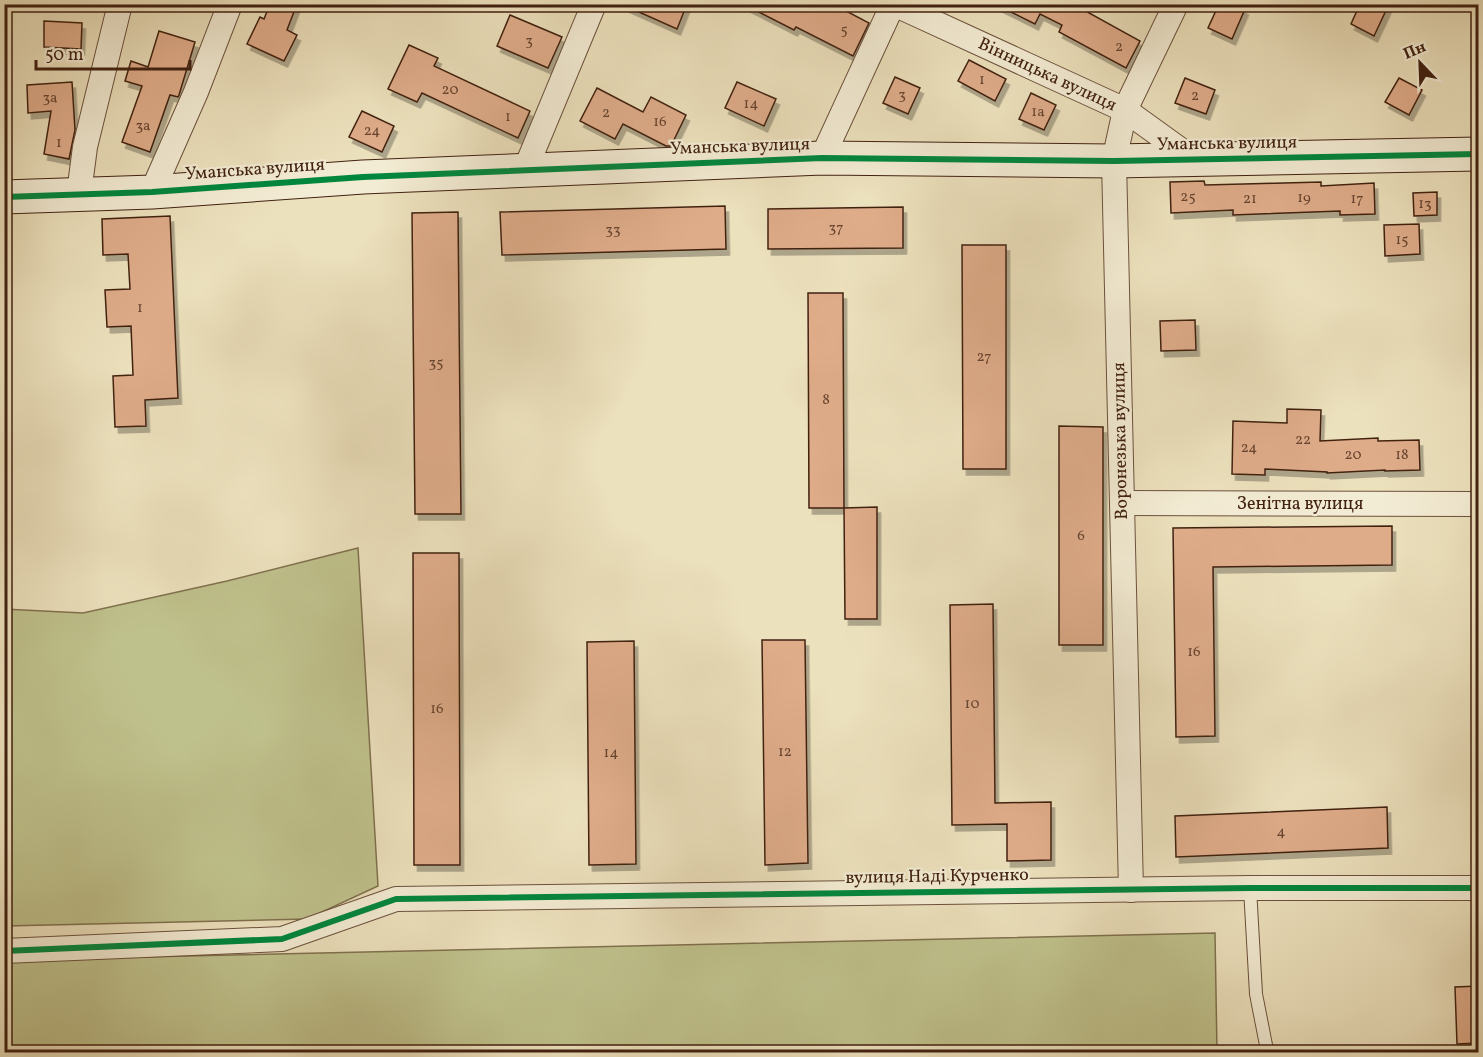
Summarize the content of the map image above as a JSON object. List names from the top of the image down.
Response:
{
  "streets": {
    "street": [
      "Вінницька вулиця",
      "Уманська вулиця",
      "Воронезька вулиця",
      "Зенітна вулиця",
      "вулиця Наді Курченко"
    ]
  },
  "crossings": [
    ["Вінницька вулиця", "Уманська вулиця"],
    ["Вінницька вулиця", "Воронезька вулиця"],
    ["Уманська вулиця", "Воронезька вулиця"],
    ["Воронезька вулиця", "Зенітна вулиця"],
    ["Воронезька вулиця", "вулиця Наді Курченко"]
  ],
  "house_numbers": [
    "5",
    "3",
    "2",
    "1",
    "20",
    "3",
    "2",
    "3а",
    "14",
    "1а",
    "2",
    "1",
    "16",
    "3а",
    "24",
    "1",
    "25",
    "19",
    "21",
    "17",
    "13",
    "37",
    "33",
    "15",
    "1",
    "27",
    "35",
    "8",
    "22",
    "24",
    "20",
    "18",
    "6",
    "16",
    "10",
    "16",
    "12",
    "14",
    "4"
  ],
  "scale_bar": "50 m",
  "north": "top left"
}
